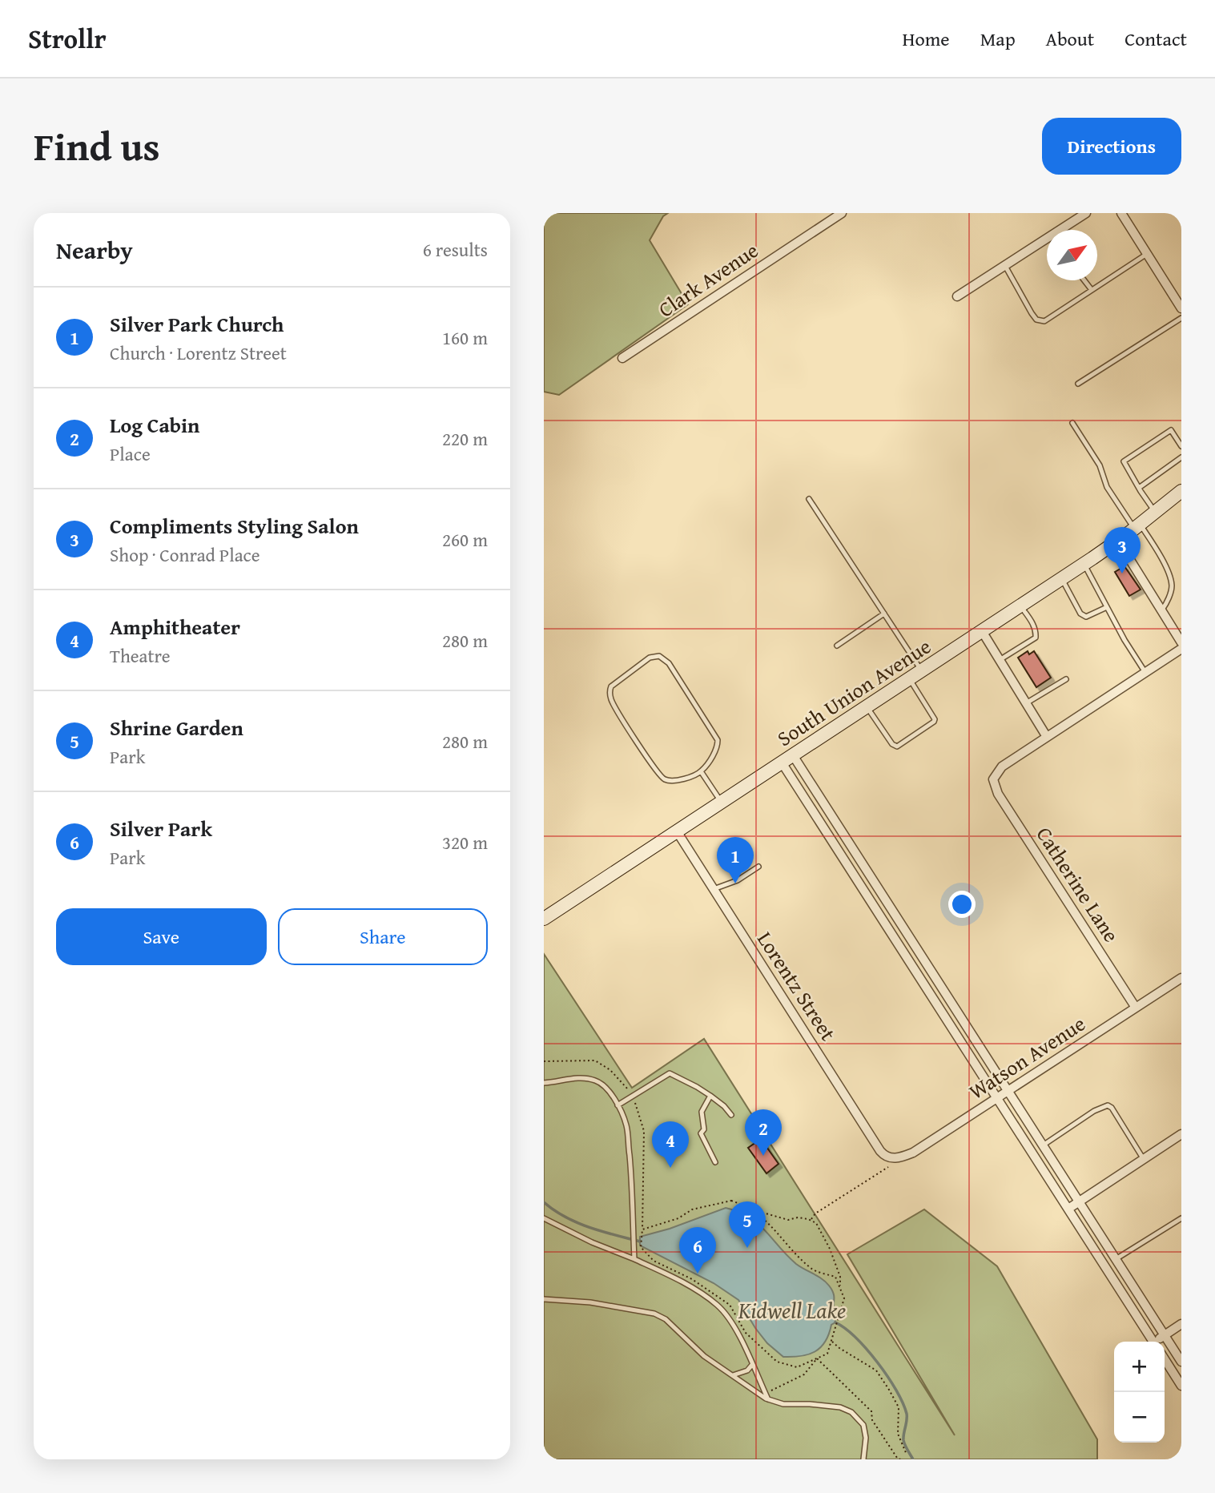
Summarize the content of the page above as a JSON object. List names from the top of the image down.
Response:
{
  "streets": {
    "main road": ["South Union Avenue"],
    "street": [
      "Clark Avenue",
      "Catherine Lane",
      "Lorentz Street",
      "Watson Avenue"
    ]
  },
  "crossings": [
    ["South Union Avenue", "Lorentz Street"],
    ["Catherine Lane", "Watson Avenue"],
    ["Lorentz Street", "Watson Avenue"]
  ],
  "water": ["Kidwell Lake"],
  "north": "top right",
  "page": {
    "header": "Strollr",
    "nav": [
      "Home",
      "Map",
      "About",
      "Contact"
    ],
    "title": "Find us",
    "buttons": [
      "Directions",
      ["Save", "Share"]
    ],
    "heading": ["Nearby", "6 results"],
    "list": [
      {
        "mark": "1",
        "name": "Silver Park Church",
        "note": "Church · Lorentz Street",
        "value": "160 m"
      },
      {
        "mark": "2",
        "name": "Log Cabin",
        "note": "Place",
        "value": "220 m"
      },
      {
        "mark": "3",
        "name": "Compliments Styling Salon",
        "note": "Shop · Conrad Place",
        "value": "260 m"
      },
      {
        "mark": "4",
        "name": "Amphitheater",
        "note": "Theatre",
        "value": "280 m"
      },
      {
        "mark": "5",
        "name": "Shrine Garden",
        "note": "Park",
        "value": "280 m"
      },
      {
        "mark": "6",
        "name": "Silver Park",
        "note": "Park",
        "value": "320 m"
      }
    ],
    "pins": [
      "3",
      "1",
      "2",
      "4",
      "5",
      "6"
    ],
    "map_buttons": ["+", "−"]
  }
}
